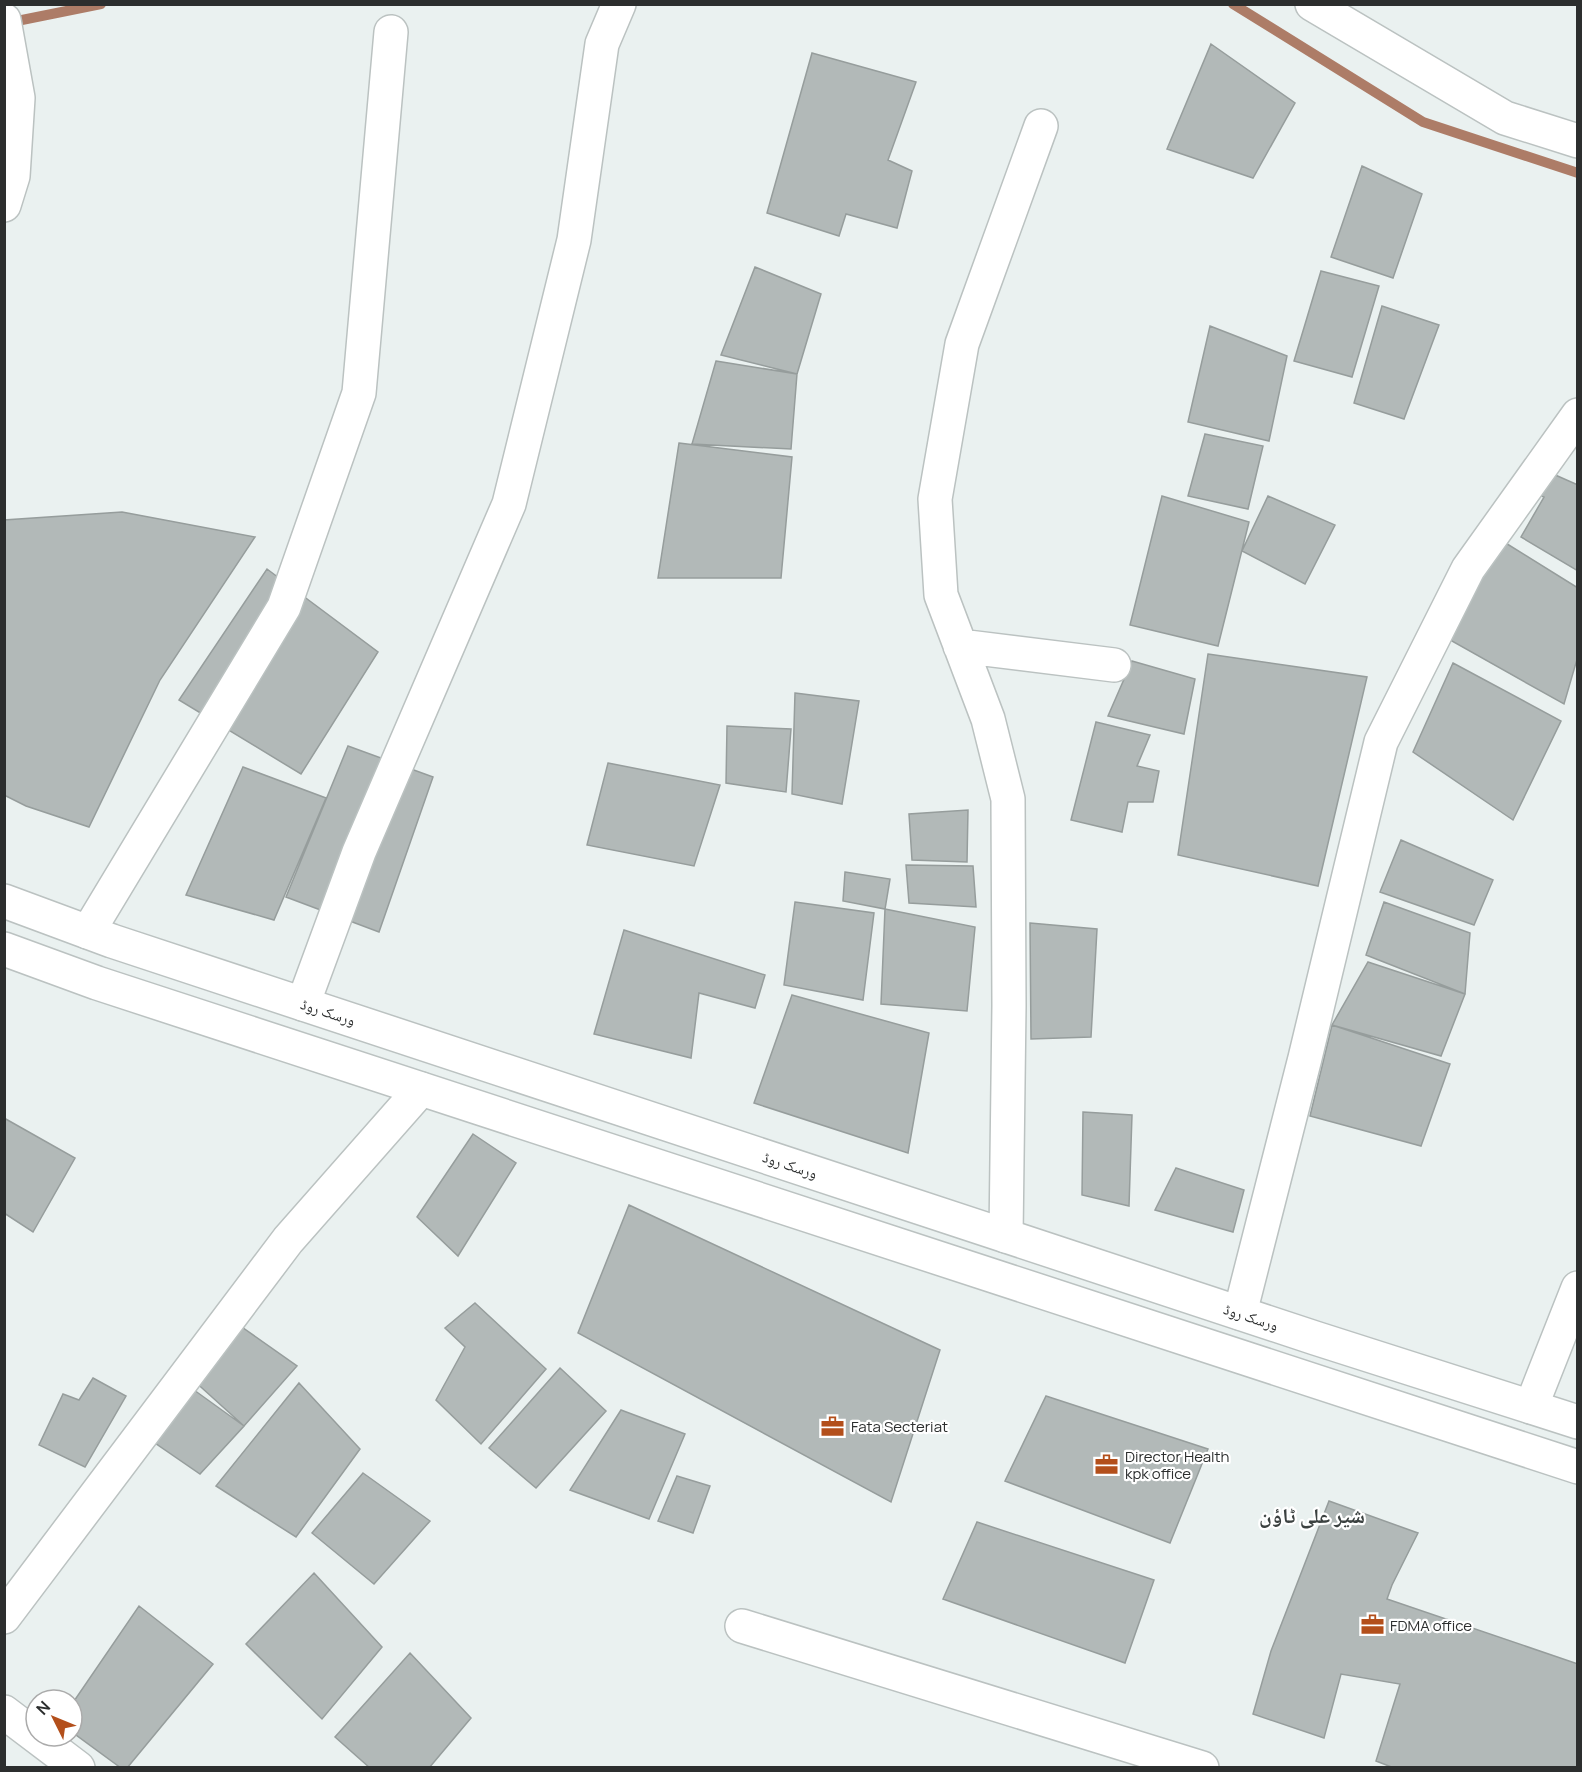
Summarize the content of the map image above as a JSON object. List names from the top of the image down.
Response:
{
  "streets": {
    "street": ["ورسک روڈ"]
  },
  "districts": ["شیر علی ٹاؤن"],
  "places": {
    "office": ["Fata Secteriat", "Director Health kpk office", "FDMA office"]
  },
  "north": "top left"
}
